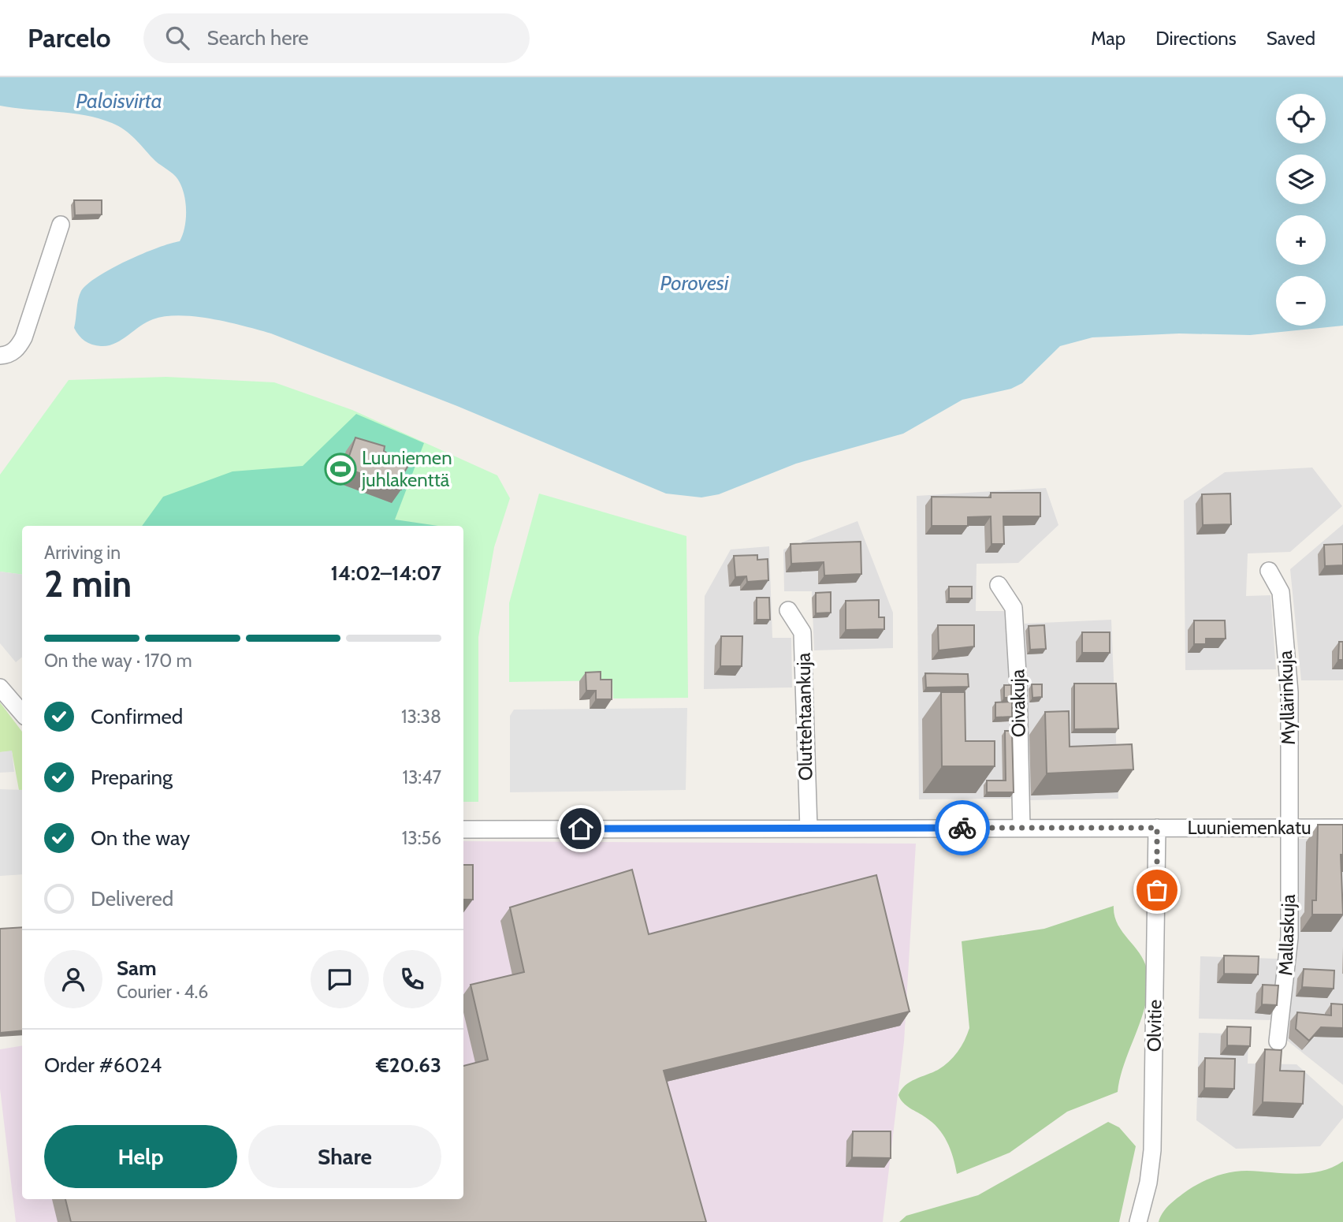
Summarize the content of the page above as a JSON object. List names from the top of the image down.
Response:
{
  "streets": {
    "street": [
      "Myllärinkuja",
      "Oivakuja",
      "Oluttehtaankuja",
      "Luuniemenkatu",
      "Mallaskuja",
      "Olvitie"
    ]
  },
  "crossings": [
    ["Myllärinkuja", "Luuniemenkatu"],
    ["Myllärinkuja", "Mallaskuja"],
    ["Oivakuja", "Luuniemenkatu"],
    ["Oluttehtaankuja", "Luuniemenkatu"],
    ["Luuniemenkatu", "Mallaskuja"],
    ["Luuniemenkatu", "Olvitie"]
  ],
  "water": ["Paloisvirta", "Porovesi"],
  "places": {
    "sports": ["Luuniemen juhlakenttä"]
  },
  "page": {
    "header": "Parcelo",
    "search": "Search here",
    "nav": ["Map", "Directions", "Saved"],
    "map_buttons": ["+", "−"],
    "heading": ["2 min", "Arriving in", "14:02–14:07"],
    "panel": [
      "Sam",
      "Courier · 4.6",
      "Order #6024",
      "€20.63"
    ],
    "bar": "On the way · 170 m",
    "list": [
      ["Confirmed", "13:38"],
      ["Preparing", "13:47"],
      ["On the way", "13:56"],
      "Delivered"
    ],
    "buttons": ["Help", "Share"]
  }
}
